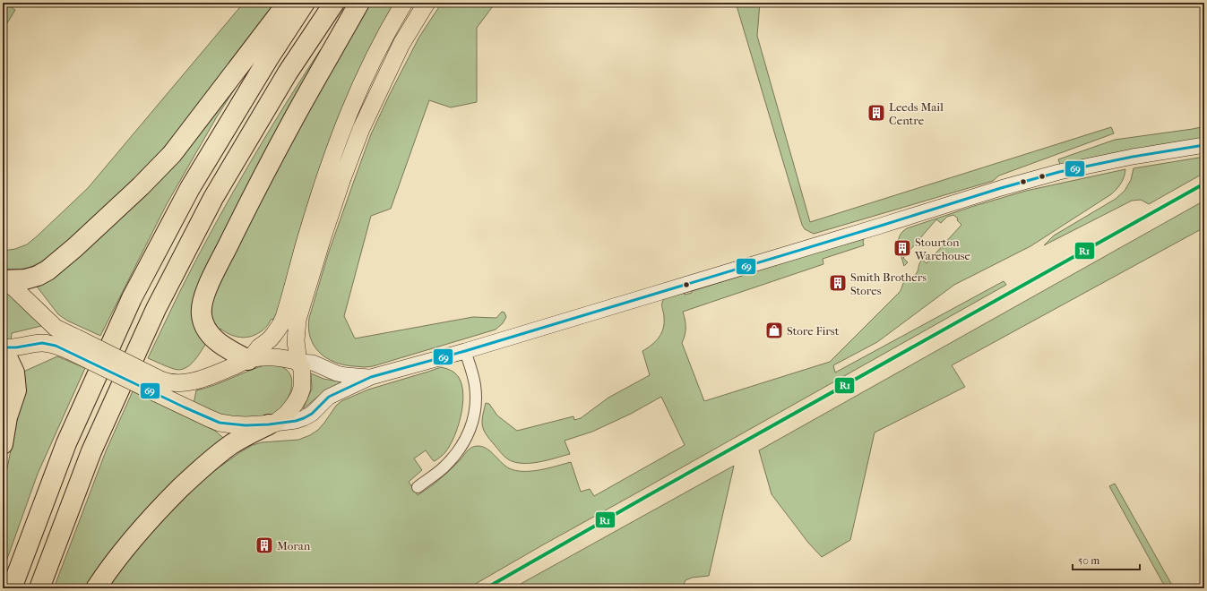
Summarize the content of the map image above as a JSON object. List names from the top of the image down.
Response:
{
  "places": {
    "building": [
      "Leeds Mail Centre",
      "Stourton Warehouse",
      "Smith Brothers Stores",
      "Moran"
    ],
    "shop": ["Store First"]
  },
  "lines": ["transit line 69", "transit line R1"],
  "scale_bar": "50 m"
}
